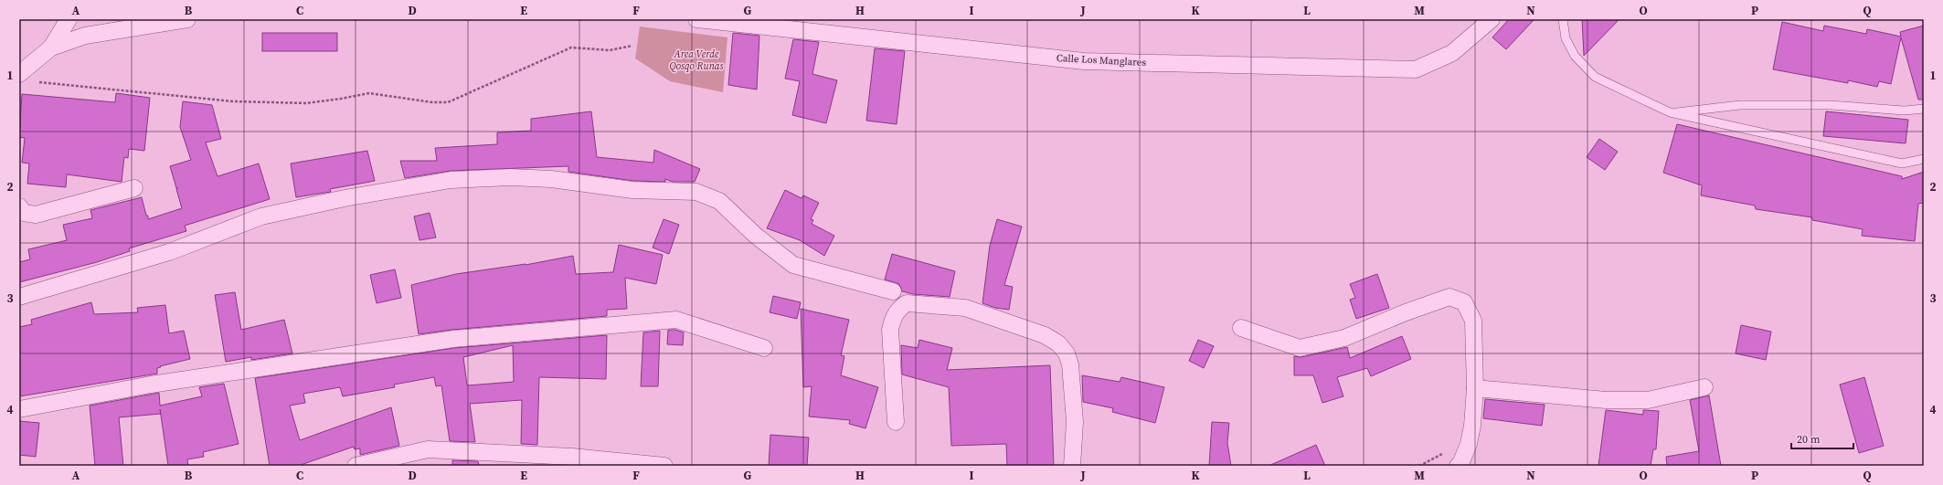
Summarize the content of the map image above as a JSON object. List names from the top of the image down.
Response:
{
  "streets": {
    "street": ["Calle Los Manglares"]
  },
  "parks": ["Area Verde Qosqo Runas"],
  "scale_bar": "20 m",
  "grid": {
    "columns": [
      "A",
      "B",
      "C",
      "D",
      "E",
      "F",
      "G",
      "H",
      "I",
      "J",
      "K",
      "L",
      "M",
      "N",
      "O",
      "P",
      "Q"
    ],
    "rows": [
      "1",
      "2",
      "3",
      "4"
    ]
  }
}
